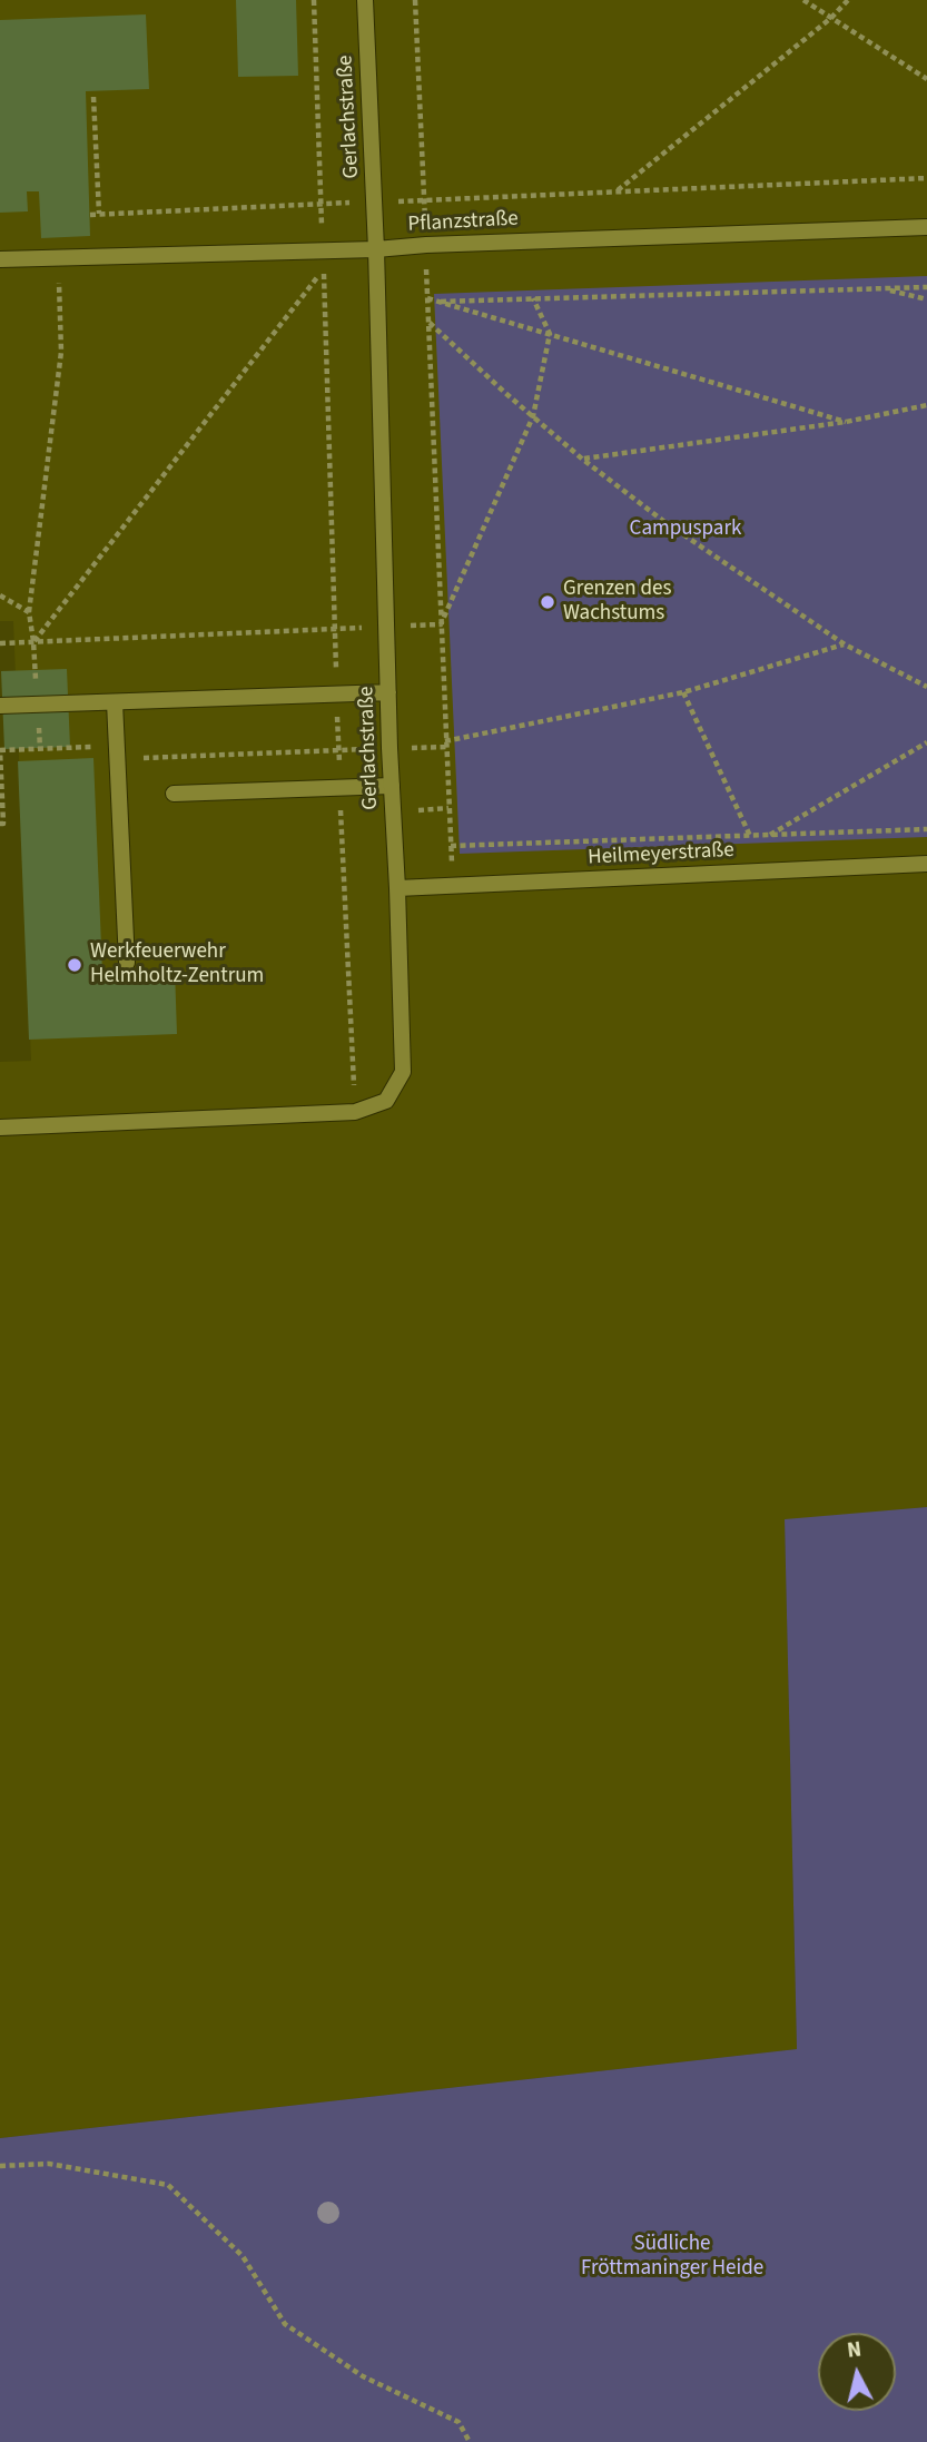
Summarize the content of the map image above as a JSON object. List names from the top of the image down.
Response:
{
  "streets": {
    "street": ["Gerlachstraße", "Pflanzstraße", "Heilmeyerstraße"]
  },
  "crossings": [
    ["Gerlachstraße", "Pflanzstraße"],
    ["Gerlachstraße", "Heilmeyerstraße"]
  ],
  "parks": ["Campuspark", "Südliche Fröttmaninger Heide"],
  "places": ["Grenzen des Wachstums", "Werkfeuerwehr Helmholtz-Zentrum"],
  "north": "top"
}
